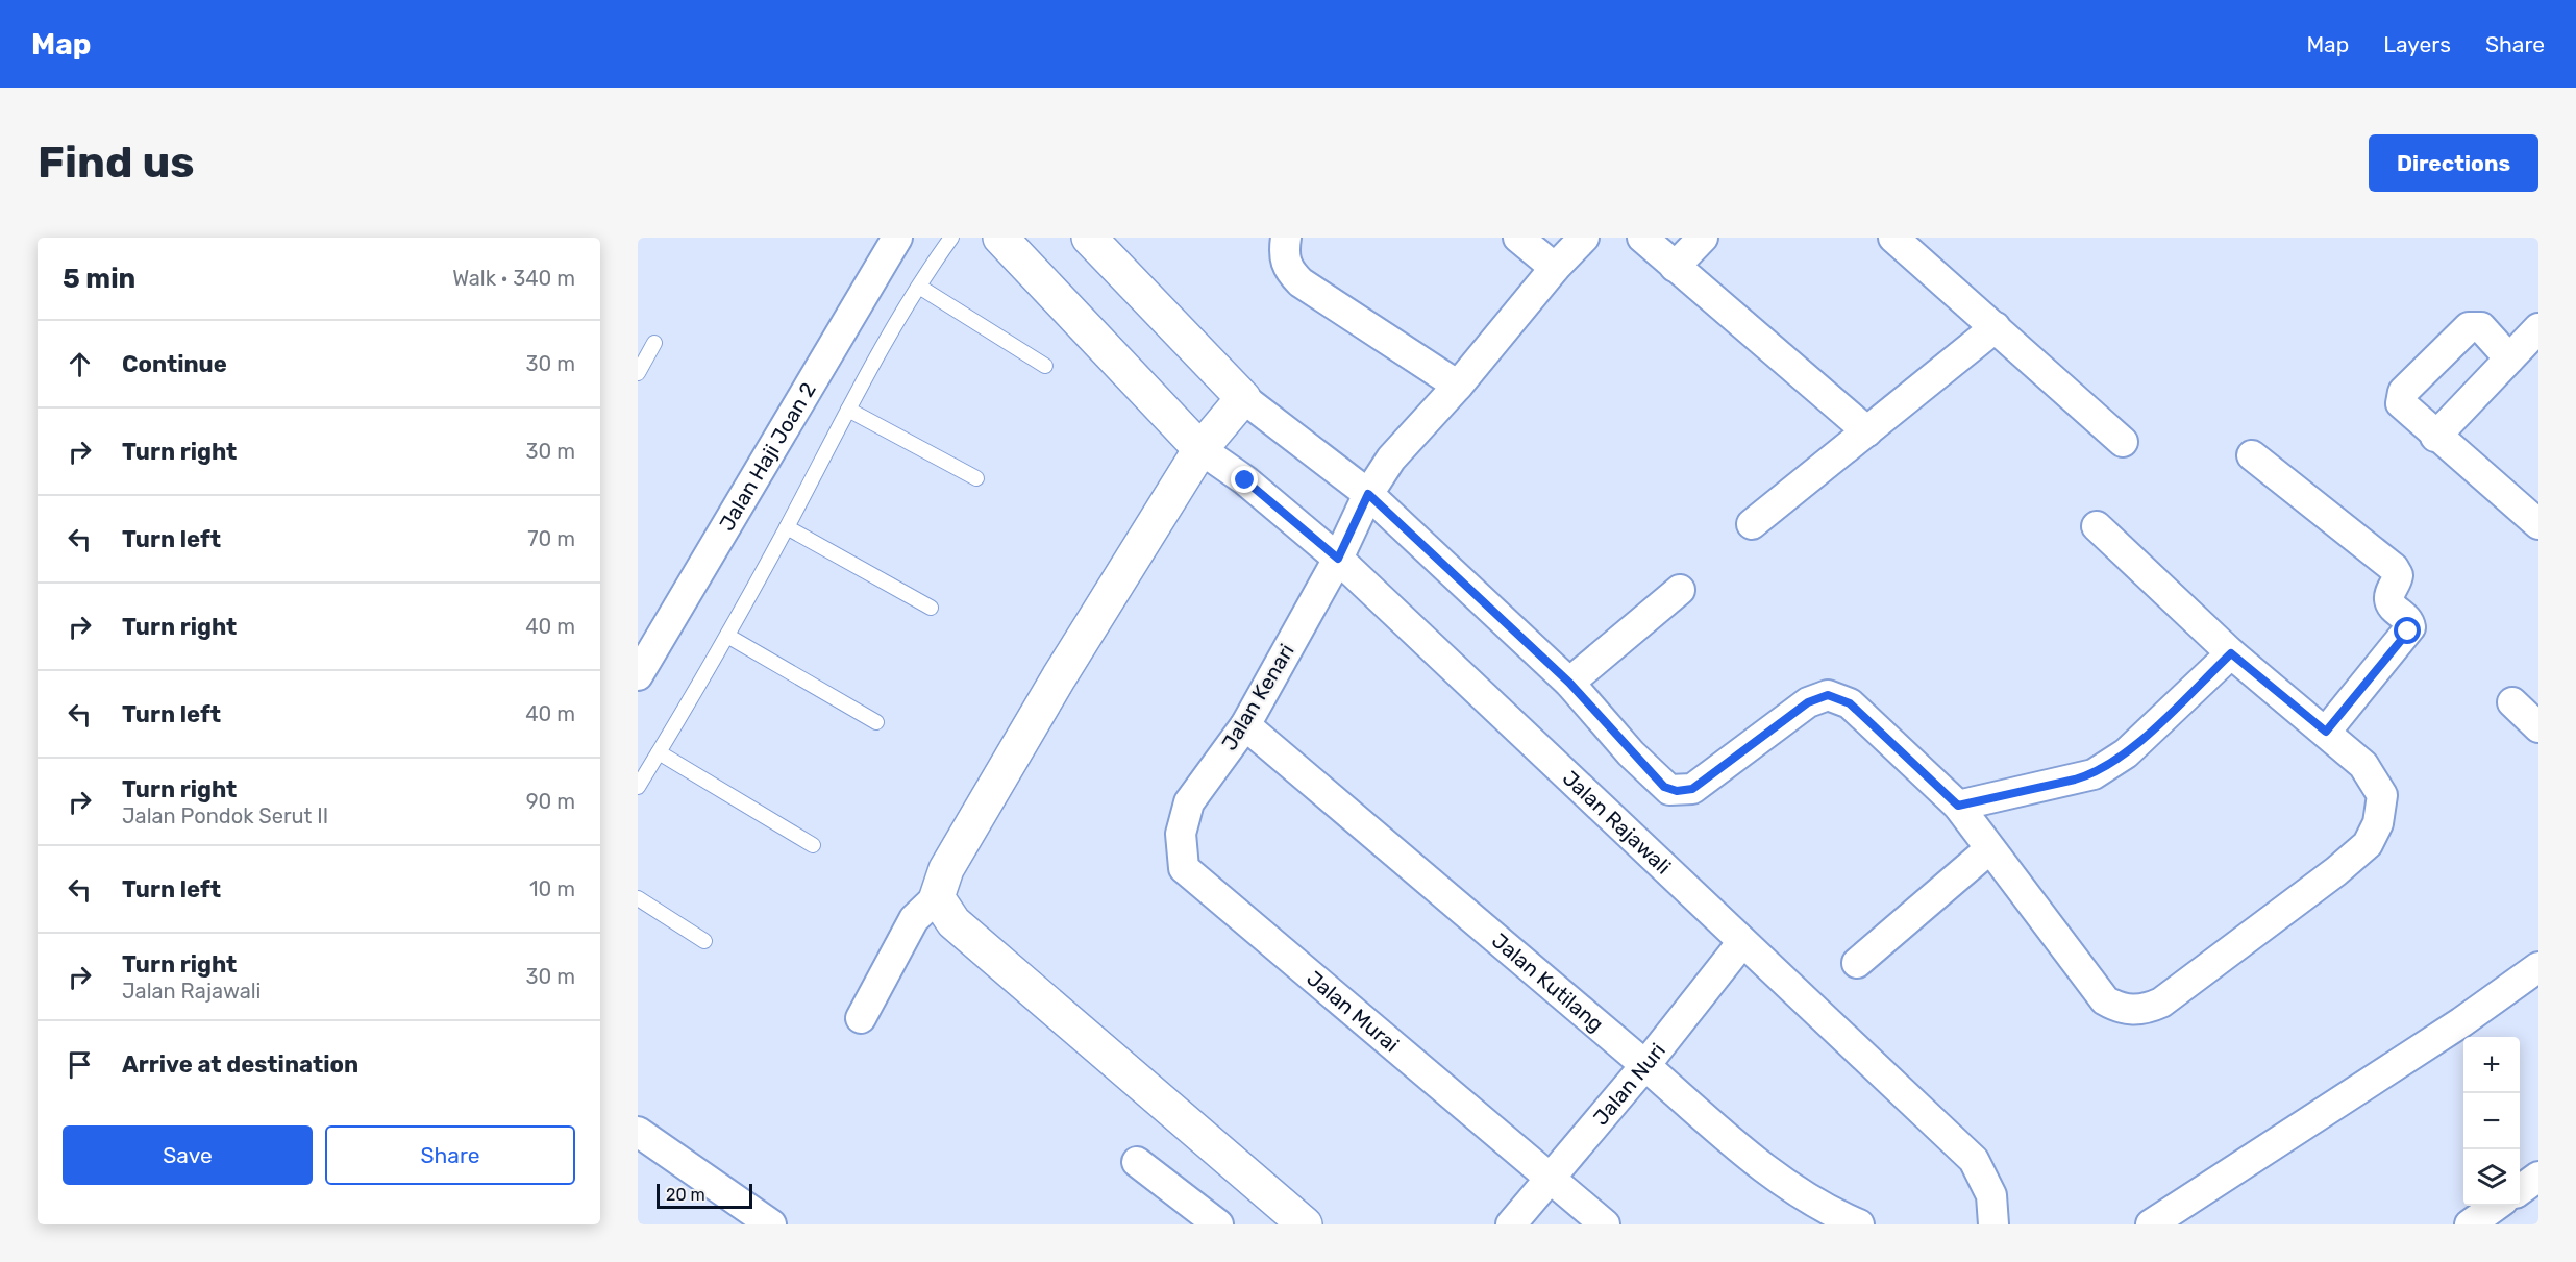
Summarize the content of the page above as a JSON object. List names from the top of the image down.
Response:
{
  "streets": {
    "street": [
      "Jalan Haji Joan 2",
      "Jalan Kenari",
      "Jalan Rajawali",
      "Jalan Kutilang",
      "Jalan Murai",
      "Jalan Nuri"
    ]
  },
  "crossings": [
    ["Jalan Kenari", "Jalan Rajawali"],
    ["Jalan Kenari", "Jalan Kutilang"],
    ["Jalan Kenari", "Jalan Murai"],
    ["Jalan Rajawali", "Jalan Nuri"],
    ["Jalan Kutilang", "Jalan Nuri"],
    ["Jalan Murai", "Jalan Nuri"]
  ],
  "scale_bar": "20 m",
  "page": {
    "header": "Map",
    "nav": ["Map", "Layers", "Share"],
    "buttons": [
      "Directions",
      ["Save", "Share"]
    ],
    "title": "Find us",
    "heading": ["5 min", "Walk · 340 m"],
    "list": [
      ["Continue", "30 m"],
      ["Turn right", "30 m"],
      ["Turn left", "70 m"],
      ["Turn right", "40 m"],
      ["Turn left", "40 m"],
      ["Turn right", "Jalan Pondok Serut II", "90 m"],
      ["Turn left", "10 m"],
      ["Turn right", "Jalan Rajawali", "30 m"],
      "Arrive at destination"
    ],
    "map_buttons": ["+", "−"],
    "scale": "20 m"
  }
}
